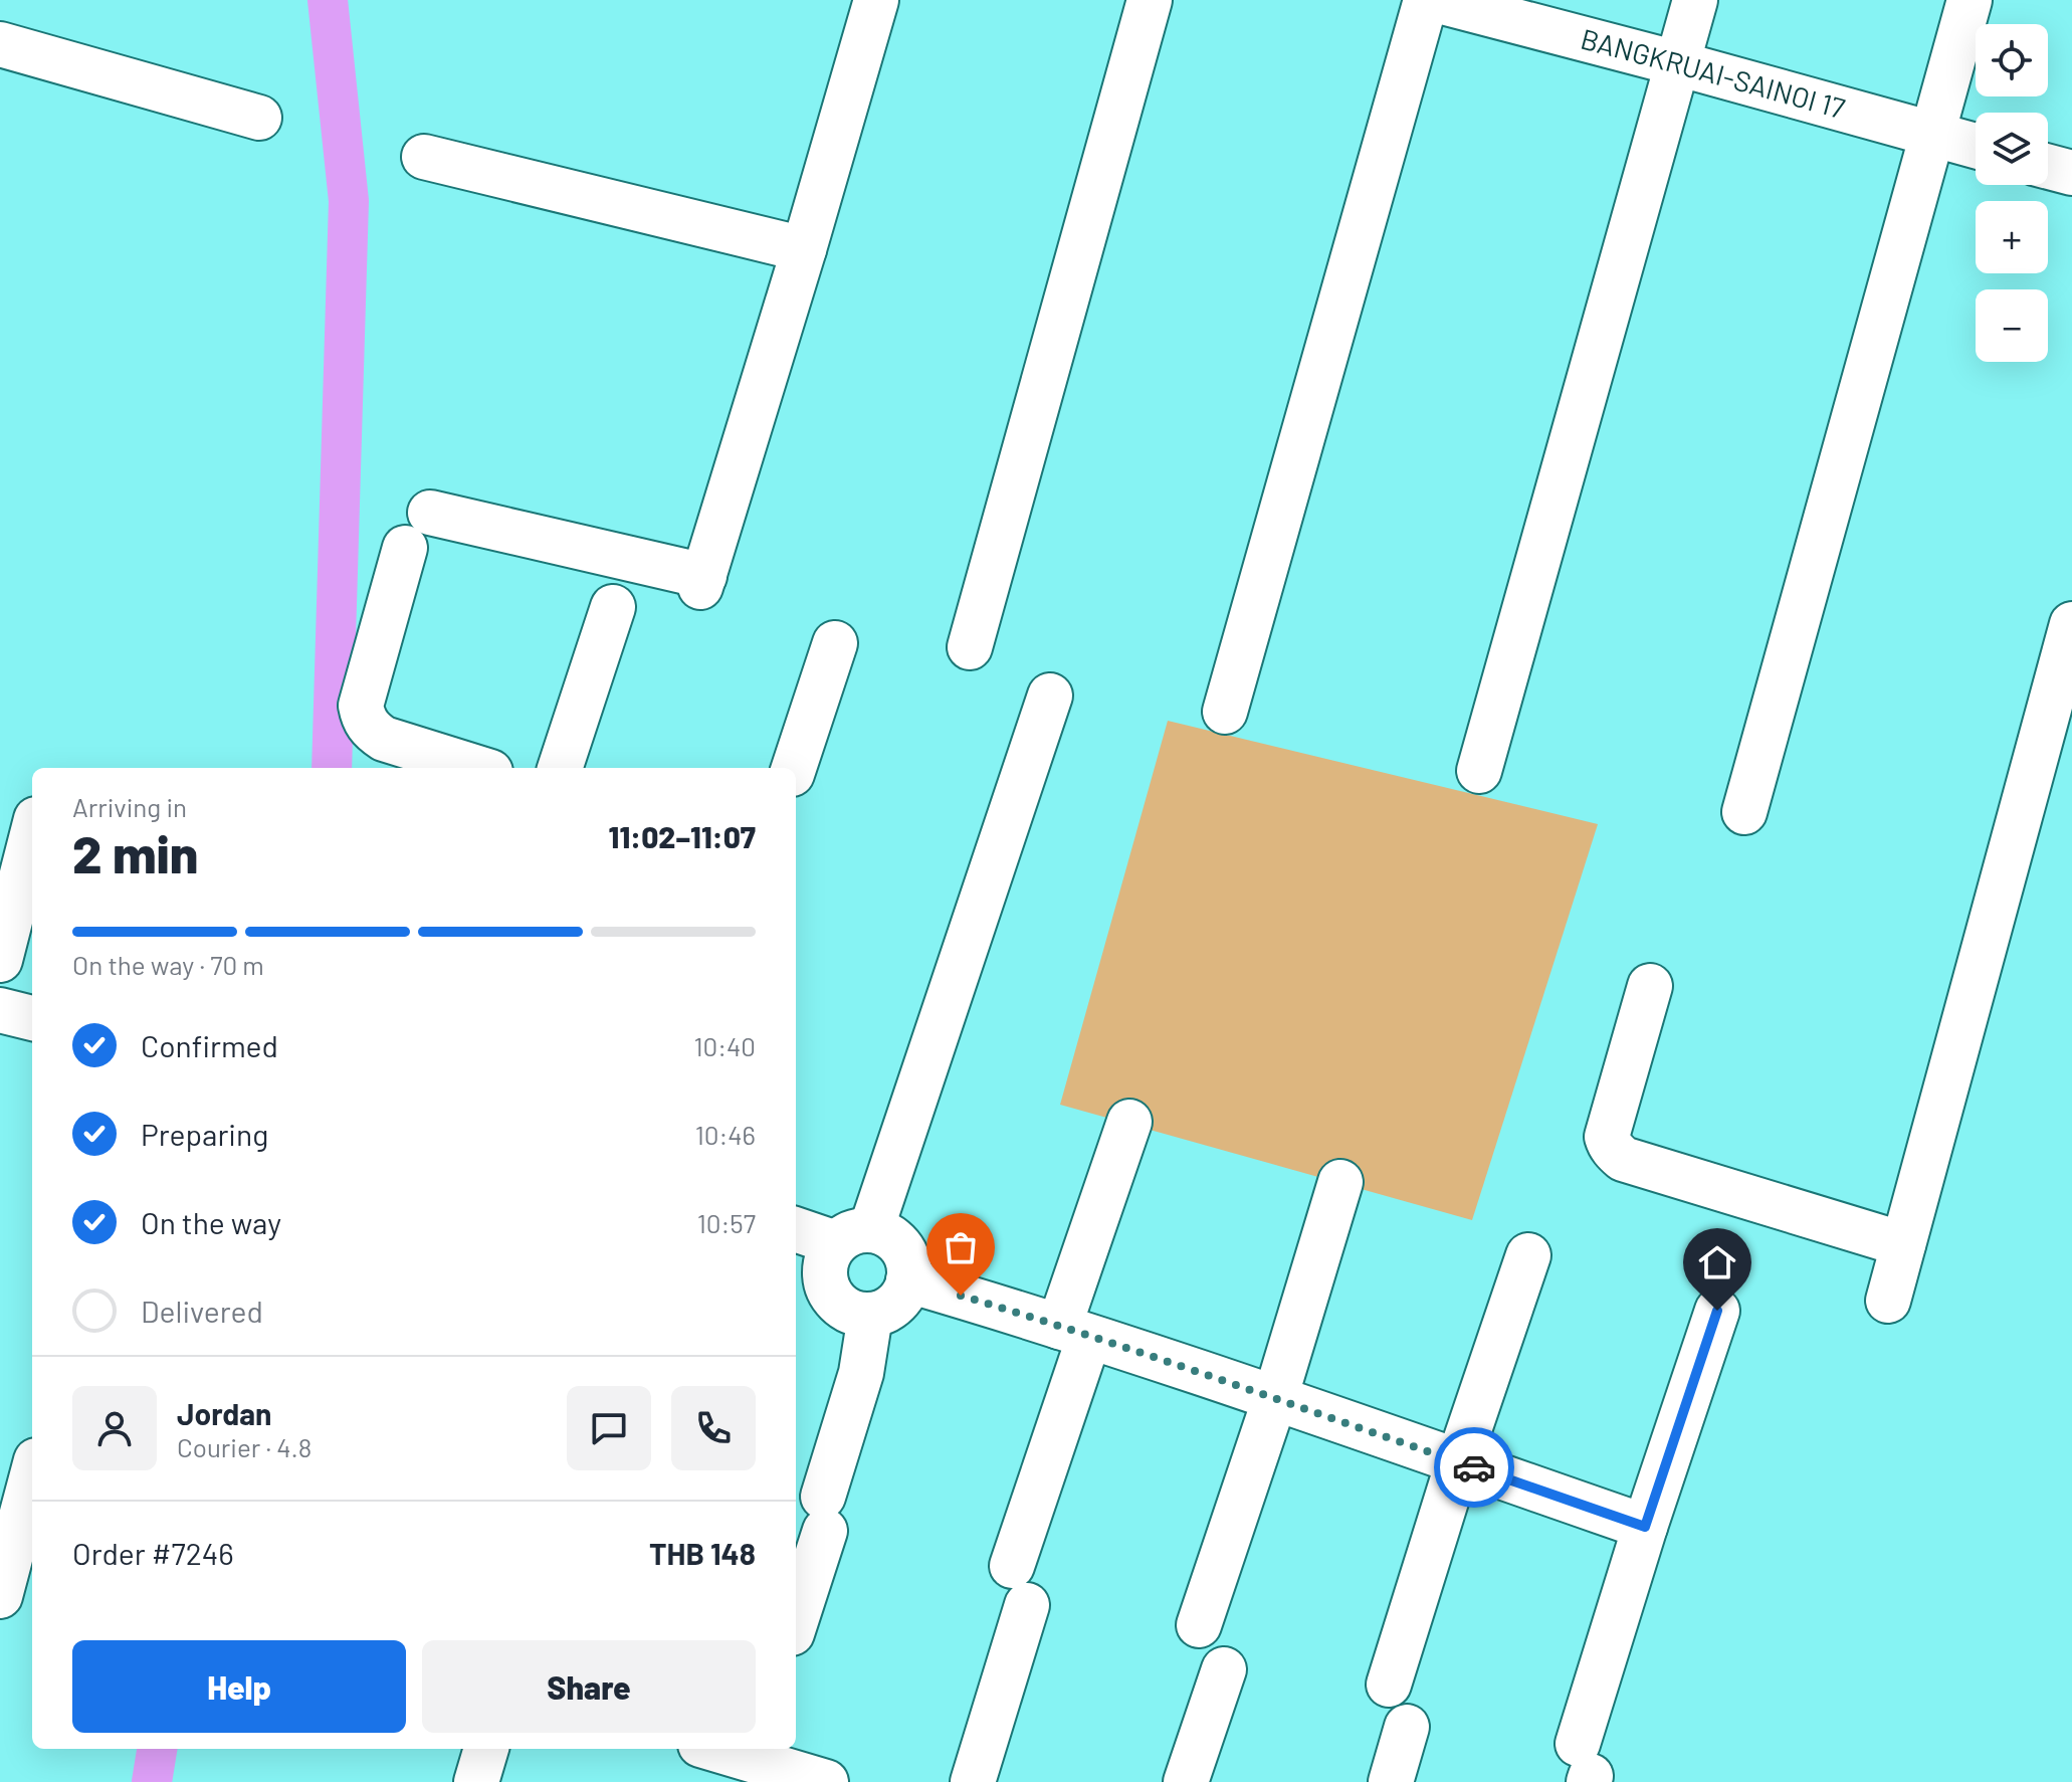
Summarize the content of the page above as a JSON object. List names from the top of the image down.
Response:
{
  "streets": {
    "street": ["BANGKRUAI-SAINOI 17"]
  },
  "page": {
    "map_buttons": ["+", "−"],
    "heading": ["2 min", "Arriving in", "11:02–11:07"],
    "panel": [
      "Jordan",
      "Courier · 4.8",
      "Order #7246",
      "THB 148"
    ],
    "bar": "On the way · 70 m",
    "list": [
      ["Confirmed", "10:40"],
      ["Preparing", "10:46"],
      ["On the way", "10:57"],
      "Delivered"
    ],
    "buttons": ["Help", "Share"]
  }
}
